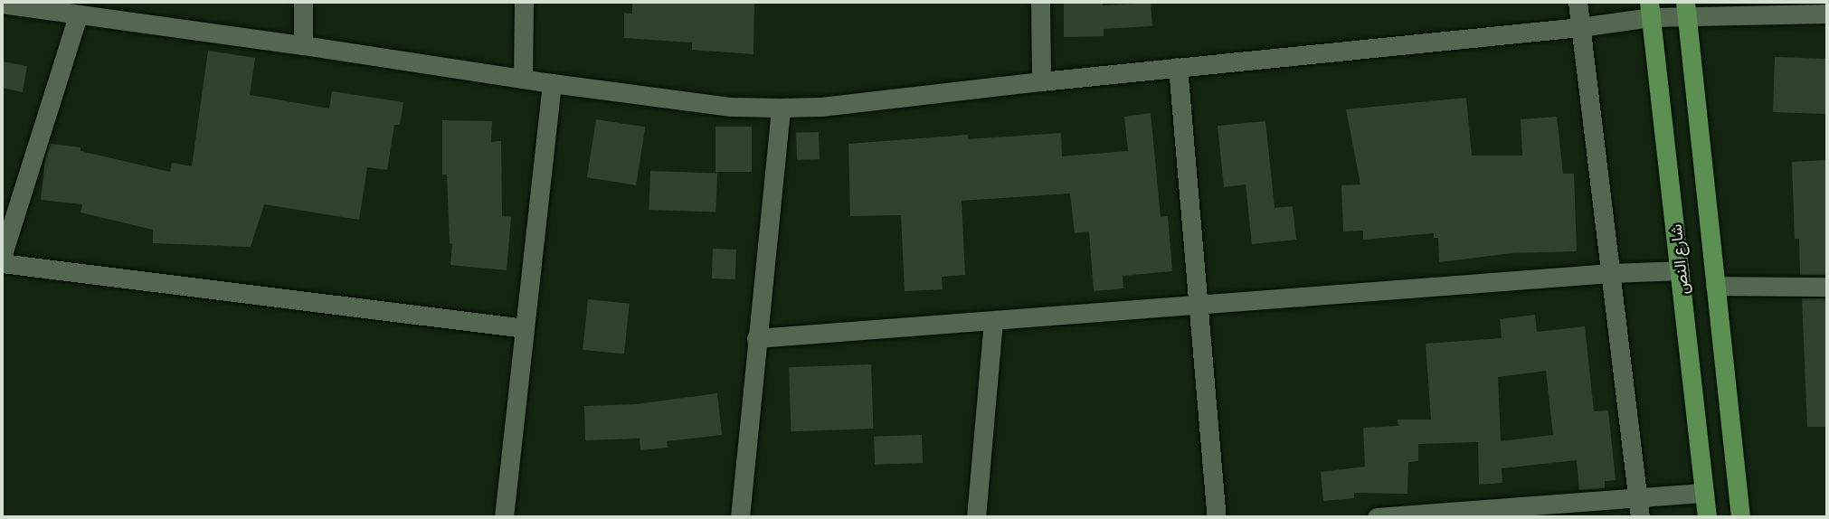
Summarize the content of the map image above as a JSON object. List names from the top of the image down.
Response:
{
  "streets": {
    "main road": ["شارع النص"]
  }
}
